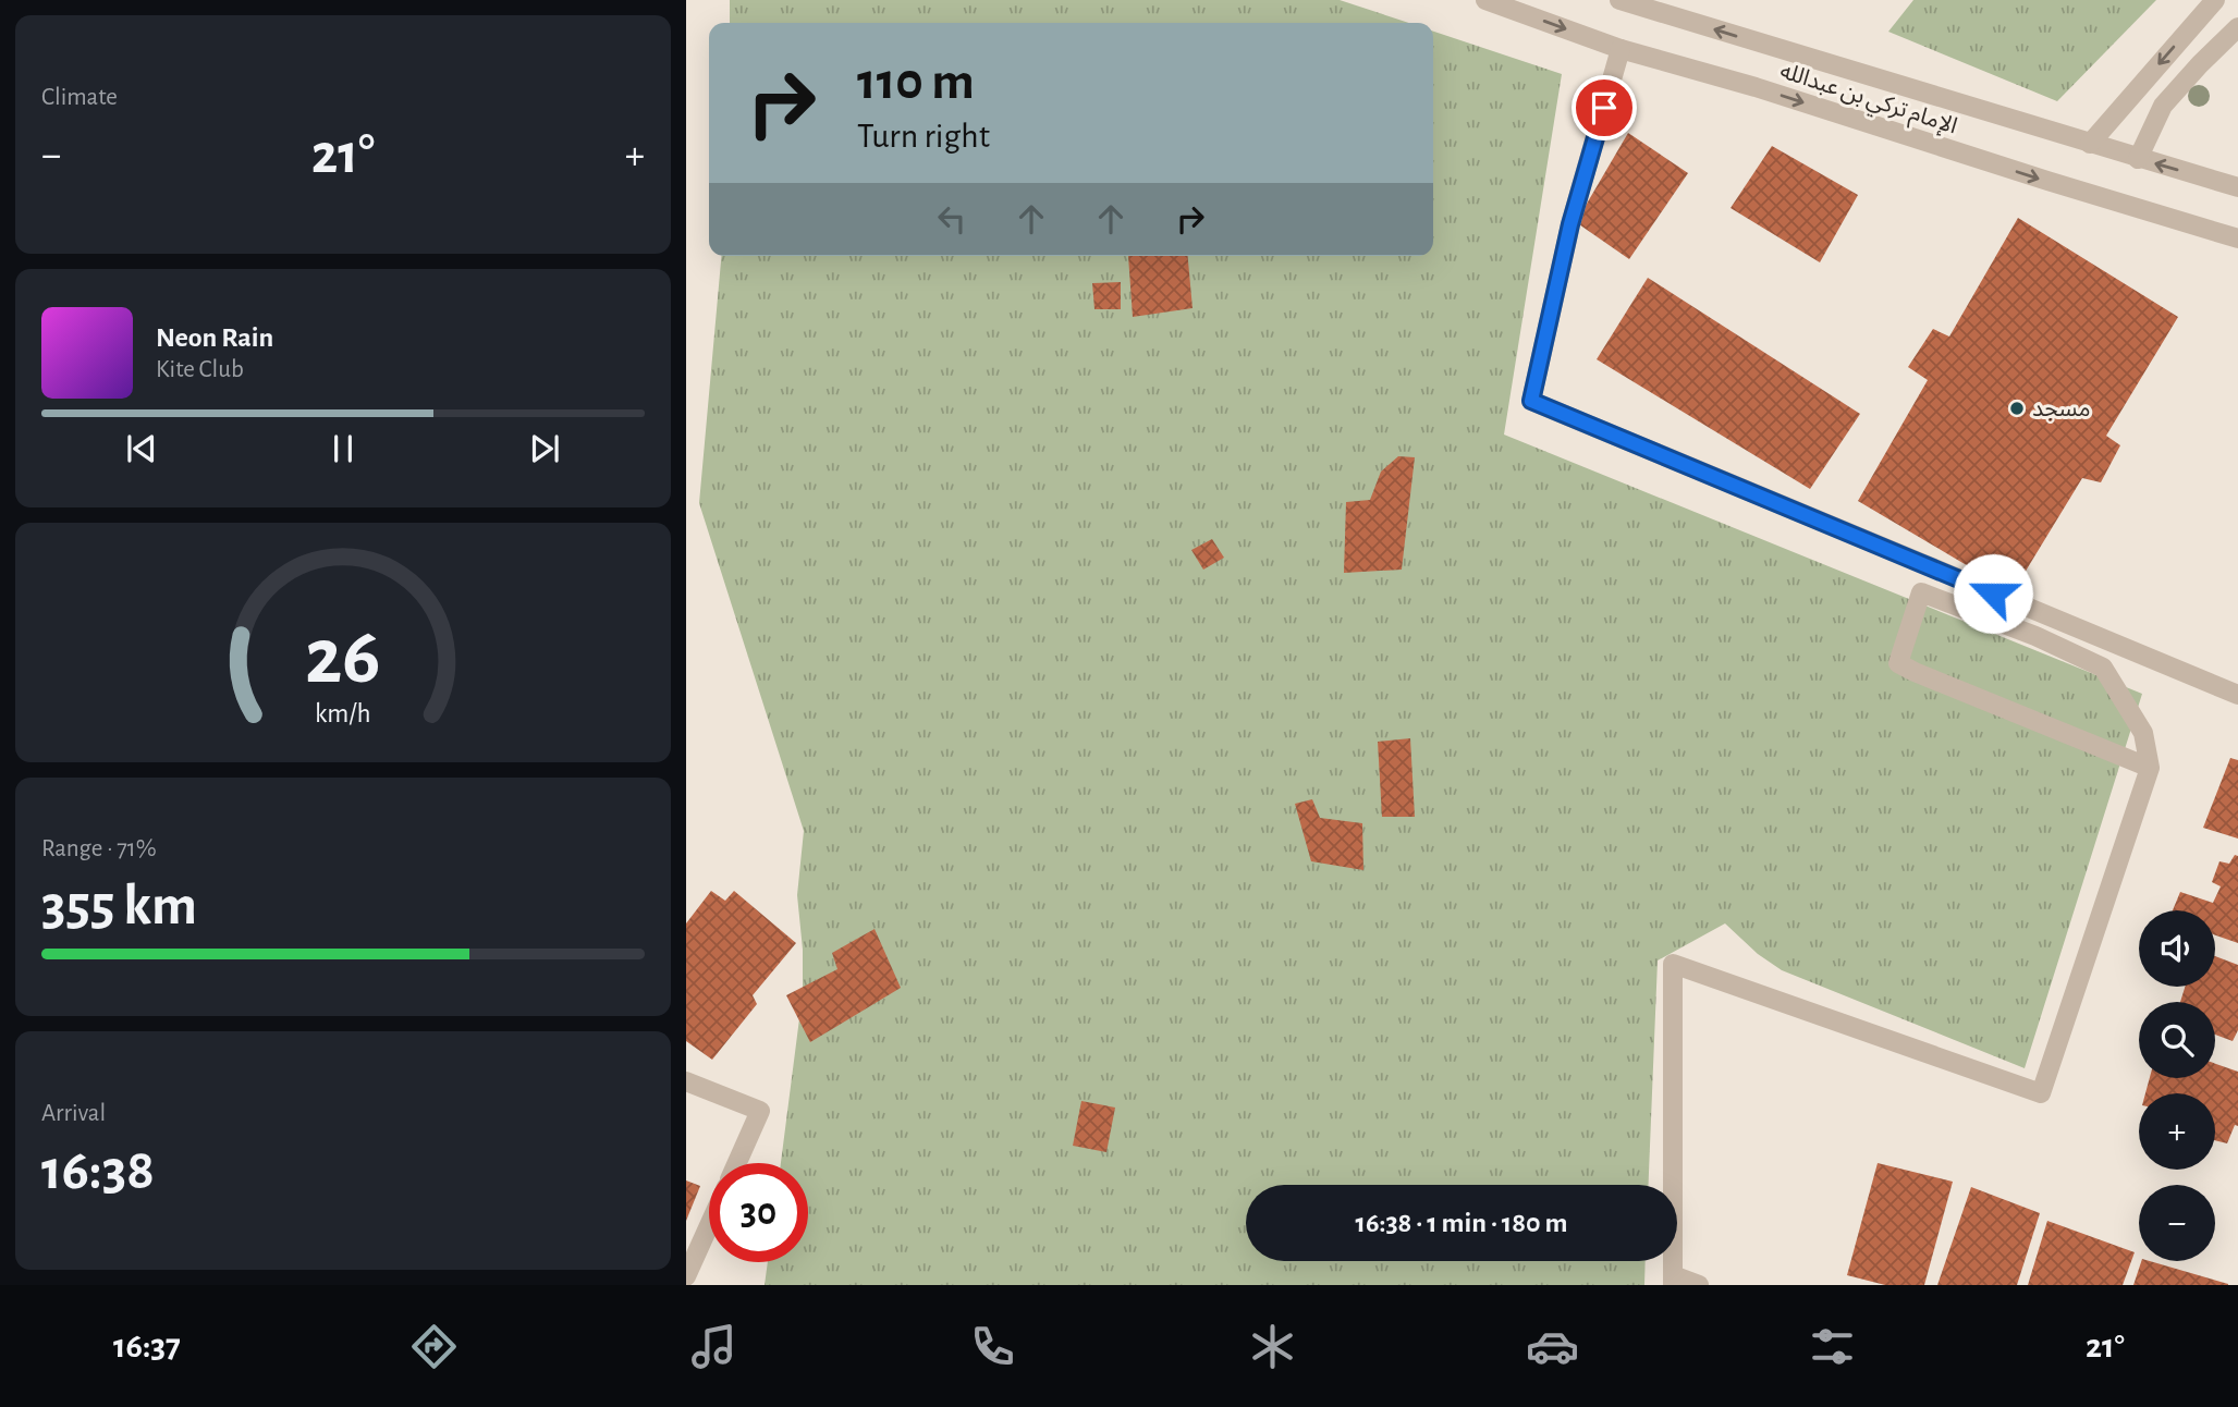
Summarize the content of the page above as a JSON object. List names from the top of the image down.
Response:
{
  "streets": {
    "street": ["الإمام تركي بن عبدالله"]
  },
  "places": ["مسجد"],
  "page": {
    "tile": [
      "Climate",
      ["Range · 71%", "355 km"],
      ["Arrival", "16:38"]
    ],
    "turn": ["110 m", "Turn right"],
    "heat": ["−", "21°", "+"],
    "song": ["Neon Rain", "Kite Club"],
    "map_buttons": ["+", "−"],
    "limit": "30",
    "trip": "16:38 · 1 min · 180 m",
    "tabs": ["16:37", "21°"],
    "gauge": ["26", "km/h"]
  }
}
